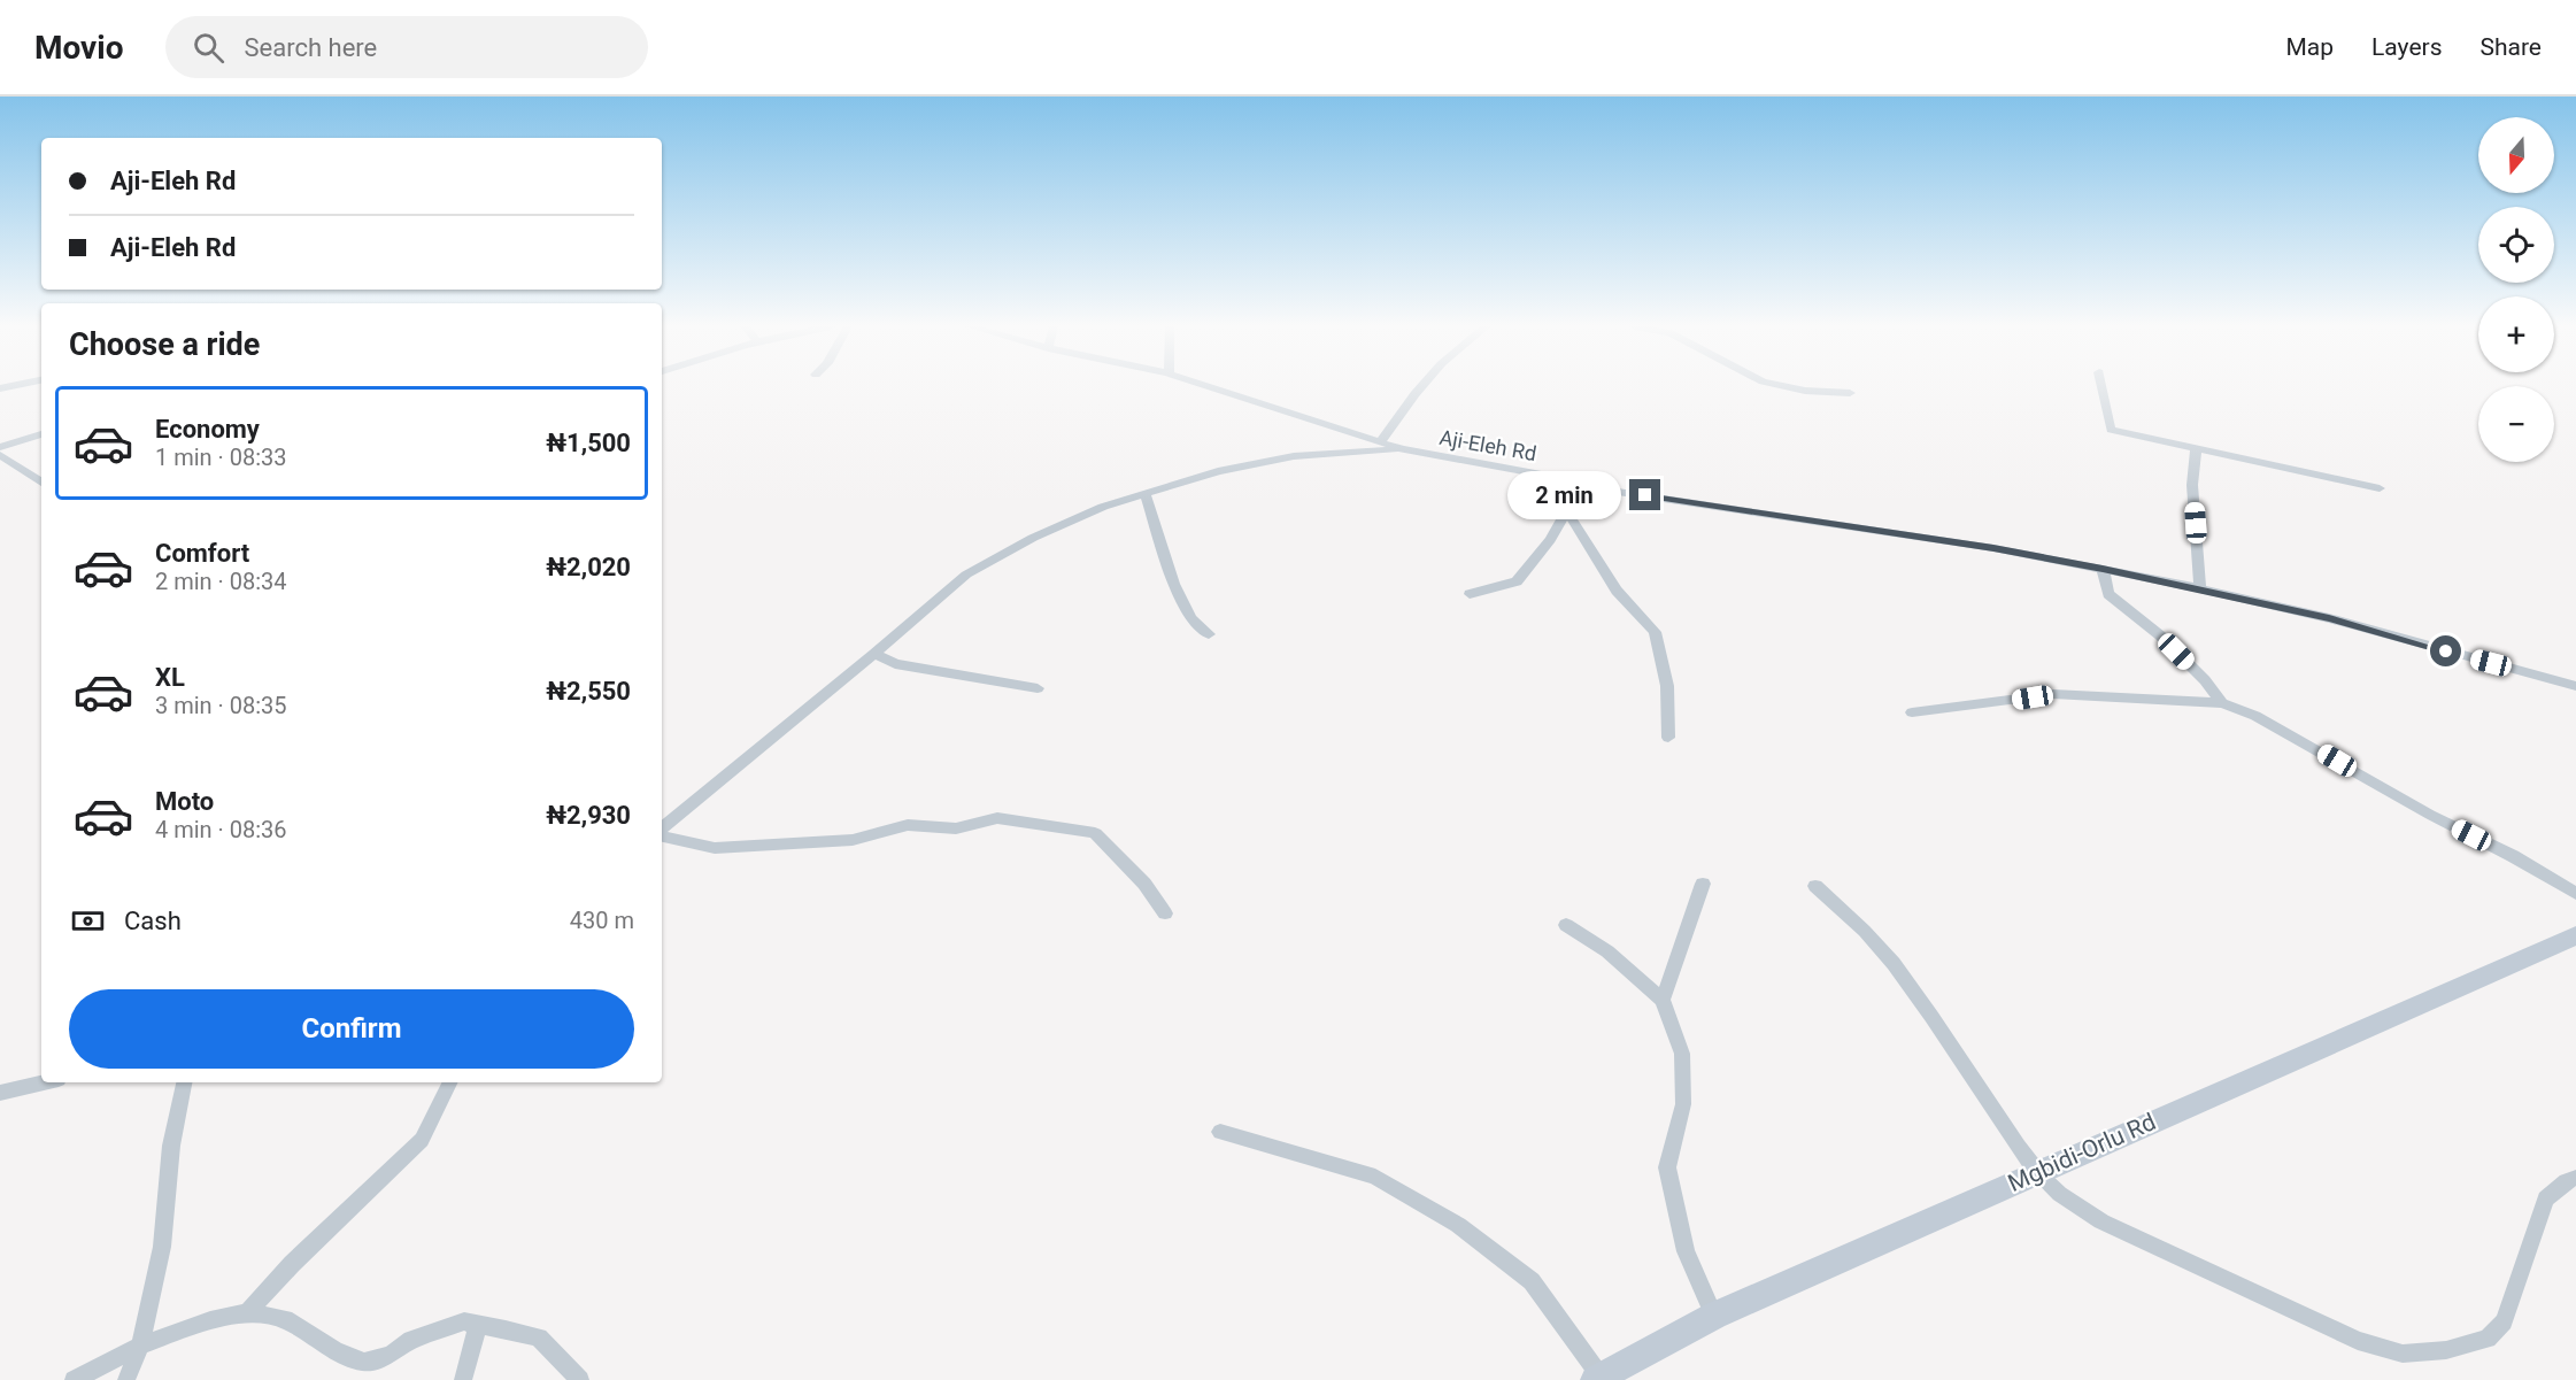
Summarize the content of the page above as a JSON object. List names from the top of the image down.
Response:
{
  "streets": {
    "main road": ["Mgbidi-Orlu Rd"],
    "street": ["Aji-Eleh Rd"]
  },
  "north": "bottom",
  "page": {
    "header": "Movio",
    "search": "Search here",
    "nav": ["Map", "Layers", "Share"],
    "map_buttons": ["+", "−"],
    "banner": ["Aji-Eleh Rd", "Aji-Eleh Rd"],
    "heading": "Choose a ride",
    "list": [
      {
        "name": "Economy",
        "note": "1 min · 08:33",
        "value": "₦1,500"
      },
      {
        "name": "Comfort",
        "note": "2 min · 08:34",
        "value": "₦2,020"
      },
      {
        "name": "XL",
        "note": "3 min · 08:35",
        "value": "₦2,550"
      },
      {
        "name": "Moto",
        "note": "4 min · 08:36",
        "value": "₦2,930"
      }
    ],
    "bubble": "2 min",
    "pay": ["Cash", "430 m"],
    "buttons": "Confirm"
  }
}
